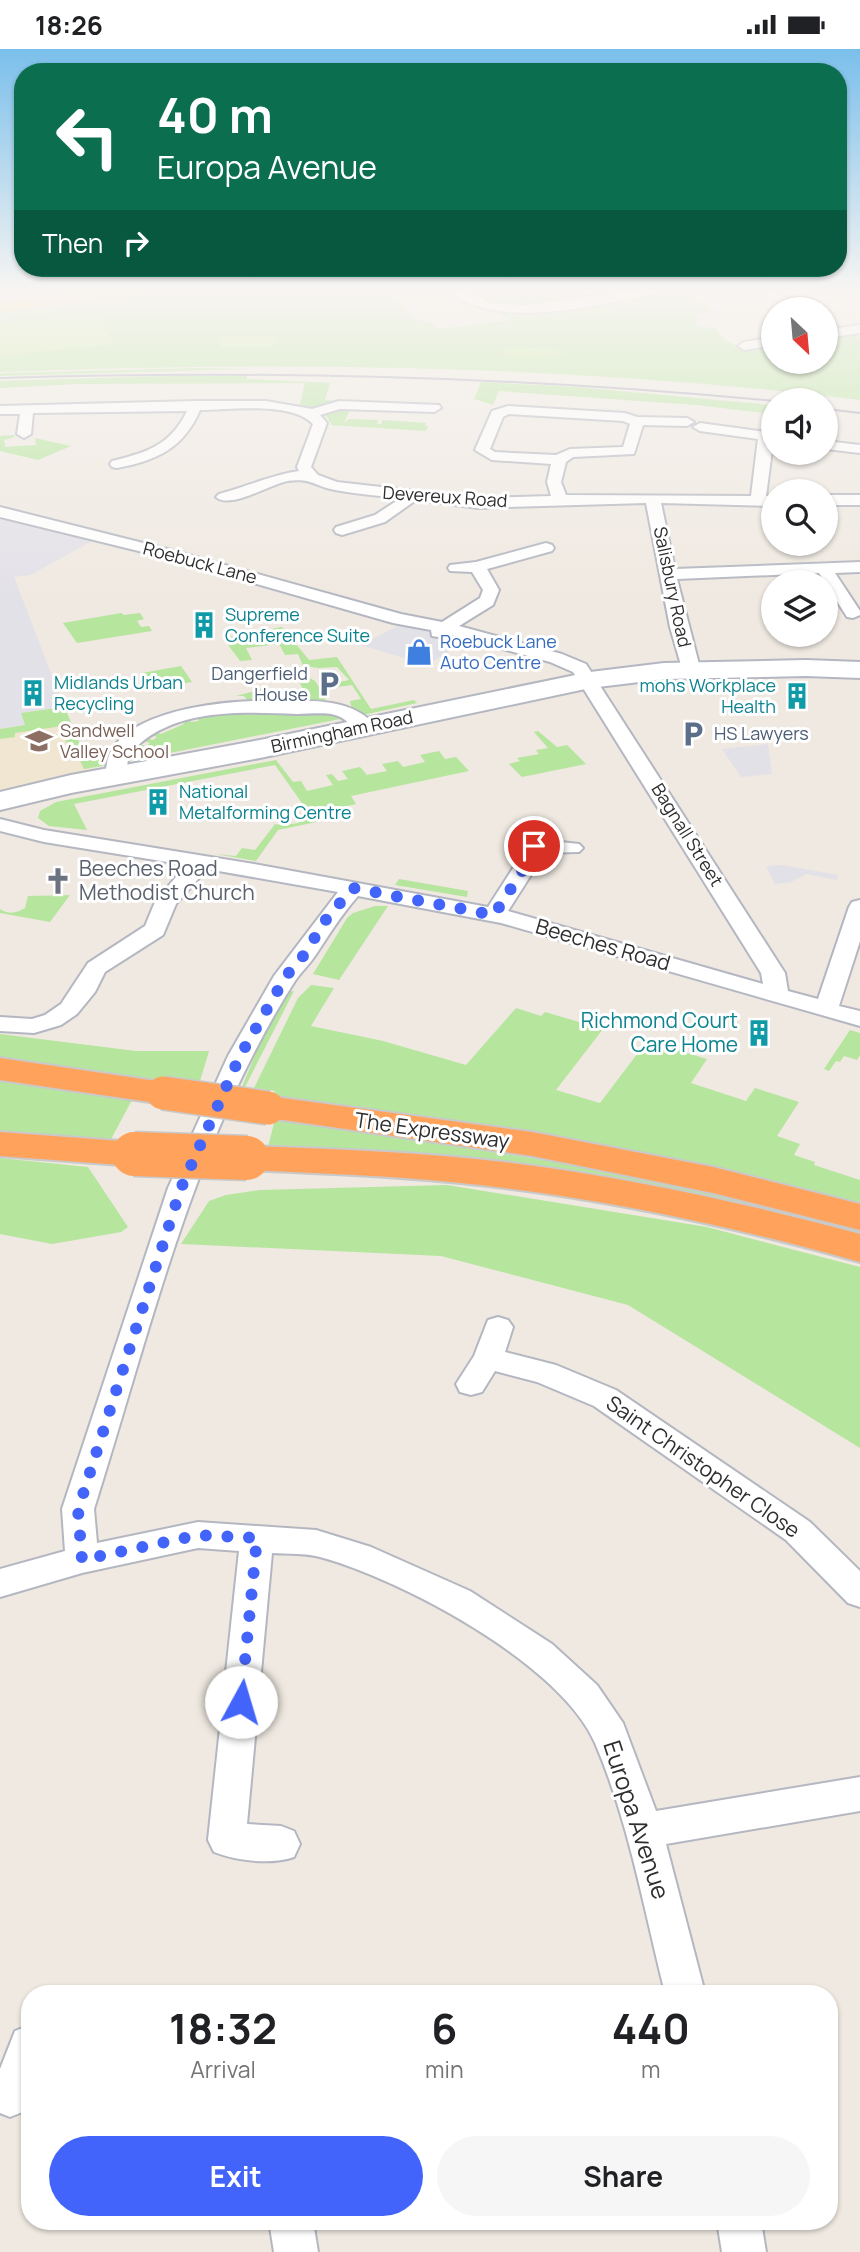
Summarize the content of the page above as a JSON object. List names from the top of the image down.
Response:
{
  "streets": {
    "highway": ["The Expressway"],
    "street": [
      "Devereux Road",
      "Roebuck Lane",
      "Salisbury Road",
      "Birmingham Road",
      "Bagnall Street",
      "Beeches Road",
      "Saint Christopher Close",
      "Europa Avenue"
    ]
  },
  "crossings": [
    ["Devereux Road", "Salisbury Road"],
    ["Roebuck Lane", "Birmingham Road"],
    ["Roebuck Lane", "Bagnall Street"],
    ["Salisbury Road", "Birmingham Road"],
    ["Birmingham Road", "Bagnall Street"],
    ["Birmingham Road", "Beeches Road"],
    ["Bagnall Street", "Beeches Road"]
  ],
  "places": {
    "building": [
      "Supreme Conference Suite",
      "Midlands Urban Recycling",
      "mohs Workplace Health",
      "National Metalforming Centre",
      "Richmond Court Care Home"
    ],
    "shop": ["Roebuck Lane Auto Centre"],
    "parking": ["Dangerfield House", "HS Lawyers"],
    "school or university": ["Sandwell Valley School"],
    "church": ["Beeches Road Methodist Church"]
  },
  "north": "bottom right",
  "page": {
    "status": "18:26",
    "turn": ["40 m", "Europa Avenue"],
    "then": "Then",
    "eta": [
      "18:32",
      "Arrival",
      "6",
      "min",
      "440",
      "m"
    ],
    "buttons": ["Exit", "Share"]
  }
}
